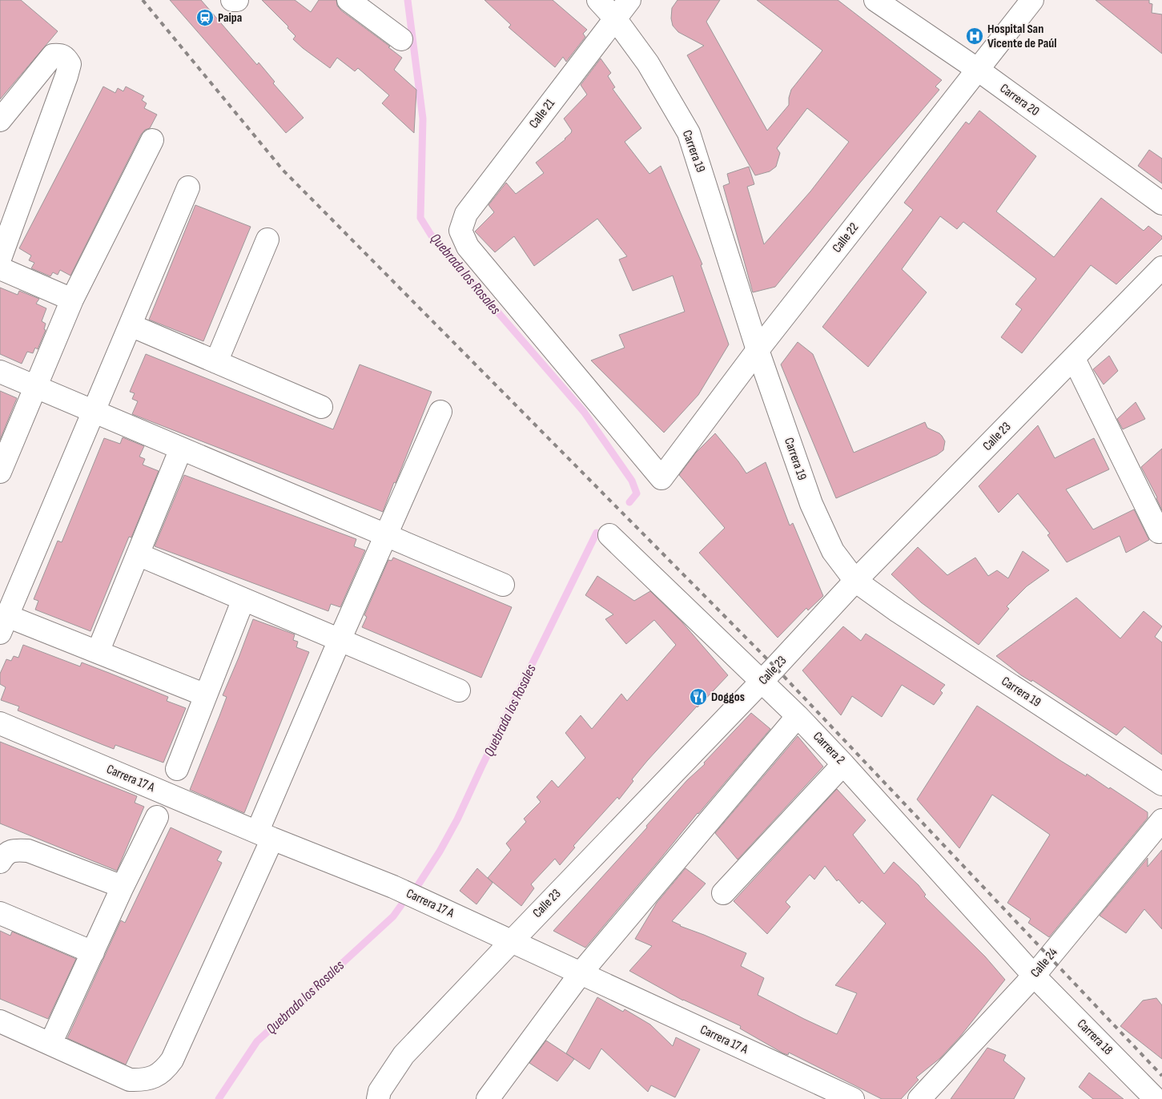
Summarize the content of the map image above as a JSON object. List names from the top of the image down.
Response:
{
  "streets": {
    "street": [
      "Carrera 20",
      "Calle 21",
      "Carrera 19",
      "Calle 22",
      "Calle 23",
      "Carrera 2",
      "Carrera 17 A",
      "Calle 24",
      "Carrera 18"
    ]
  },
  "crossings": [
    ["Carrera 20", "Calle 22"],
    ["Calle 21", "Carrera 19"],
    ["Calle 21", "Calle 22"],
    ["Carrera 19", "Calle 22"],
    ["Carrera 19", "Calle 23"],
    ["Calle 23", "Carrera 2"],
    ["Calle 23", "Carrera 17 A"],
    ["Carrera 2", "Calle 24"],
    ["Carrera 2", "Carrera 18"],
    ["Calle 24", "Carrera 18"]
  ],
  "water": ["Quebrada los Rosales"],
  "places": {
    "station": ["Paipa"],
    "hospital": ["Hospital San Vicente de Paúl"],
    "restaurant": ["Doggos"]
  }
}
